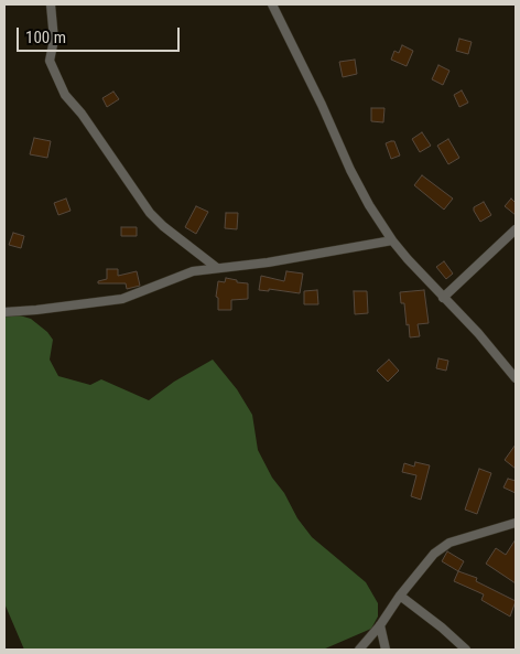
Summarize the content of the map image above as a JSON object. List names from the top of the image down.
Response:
{
  "scale_bar": "100 m"
}
